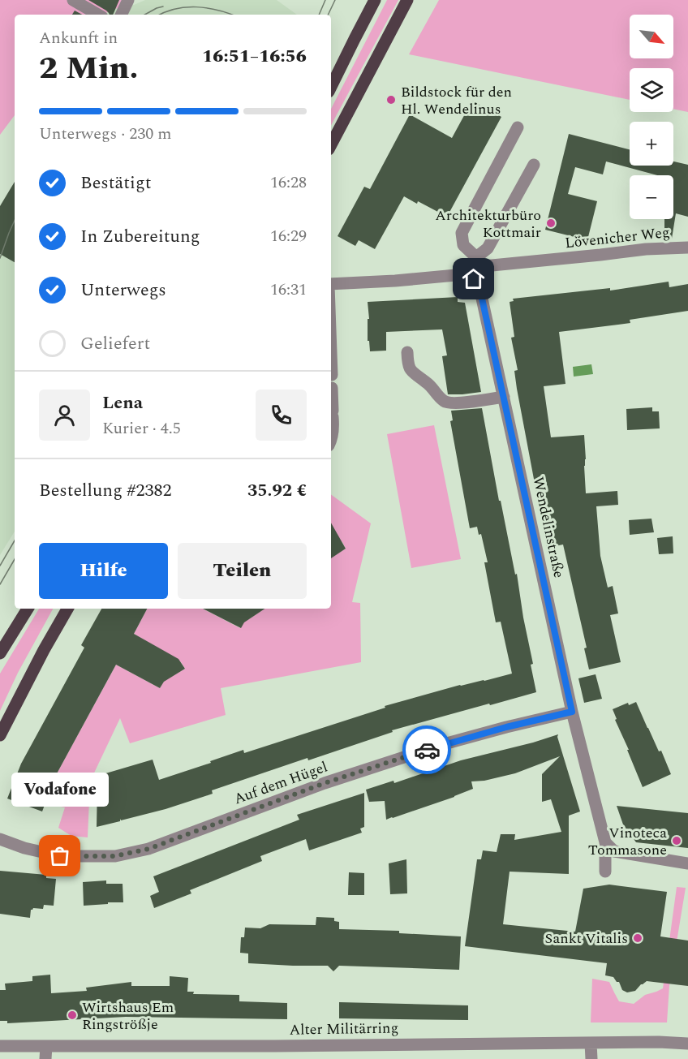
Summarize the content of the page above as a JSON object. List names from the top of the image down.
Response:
{
  "streets": {
    "street": [
      "Lövenicher Weg",
      "Wendelinstraße",
      "Auf dem Hügel",
      "Alter Militärring"
    ]
  },
  "crossings": [
    ["Lövenicher Weg", "Wendelinstraße"],
    ["Wendelinstraße", "Auf dem Hügel"]
  ],
  "places": [
    "Bildstock für den Hl. Wendelinus",
    "Architekturbüro Kottmair",
    "Vinoteca Tommasone",
    "Vodafone",
    "Sankt Vitalis",
    "Wirtshaus Em Ringströßje"
  ],
  "north": "bottom right",
  "page": {
    "map_buttons": ["+", "−"],
    "heading": ["2 Min.", "Ankunft in", "16:51–16:56"],
    "panel": [
      "Lena",
      "Kurier · 4.5",
      "Bestellung #2382",
      "35.92 €"
    ],
    "bar": "Unterwegs · 230 m",
    "list": [
      ["Bestätigt", "16:28"],
      ["In Zubereitung", "16:29"],
      ["Unterwegs", "16:31"],
      "Geliefert"
    ],
    "buttons": ["Hilfe", "Teilen"],
    "bubble": "Vodafone"
  }
}
